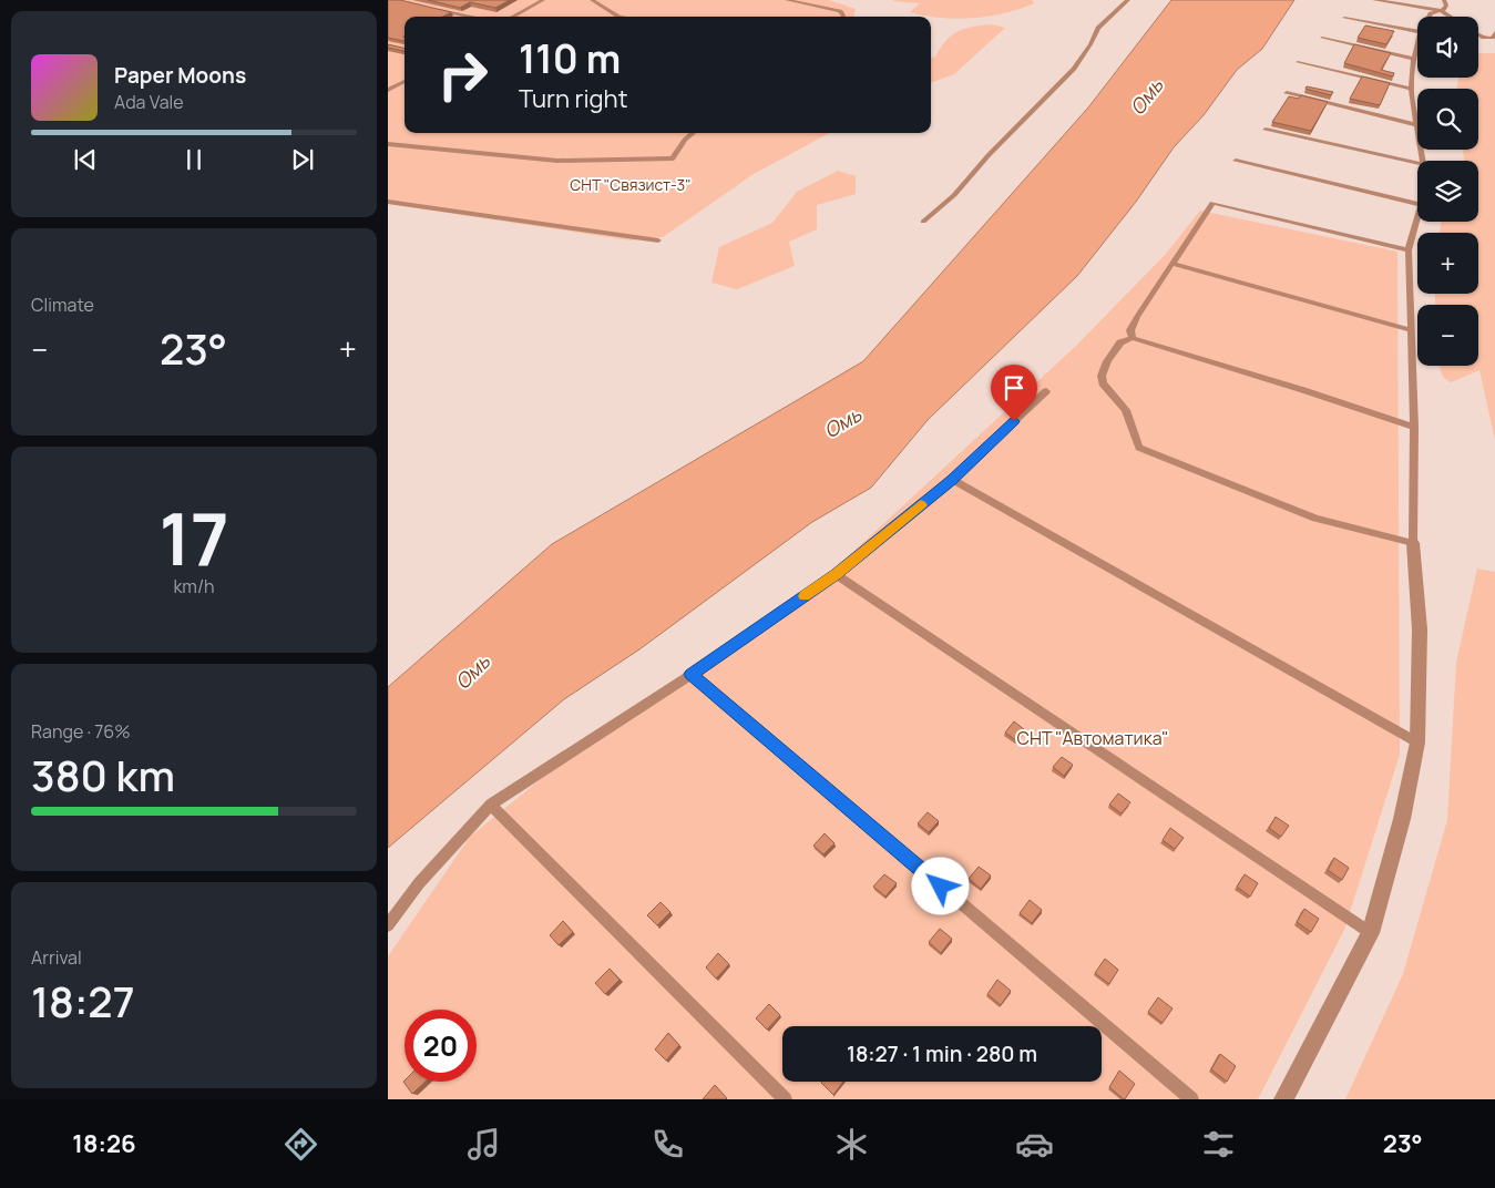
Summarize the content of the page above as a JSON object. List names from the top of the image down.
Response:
{
  "water": ["Омь"],
  "parks": ["СНТ \"Связист-3\"", "СНТ \"Автоматика\""],
  "page": {
    "map_buttons": ["+", "−"],
    "turn": ["110 m", "Turn right"],
    "song": ["Paper Moons", "Ada Vale"],
    "tile": [
      "Climate",
      ["17", "km/h"],
      ["Range · 76%", "380 km"],
      ["Arrival", "18:27"]
    ],
    "heat": ["−", "23°", "+"],
    "limit": "20",
    "trip": "18:27 · 1 min · 280 m",
    "tabs": ["18:26", "23°"]
  }
}
